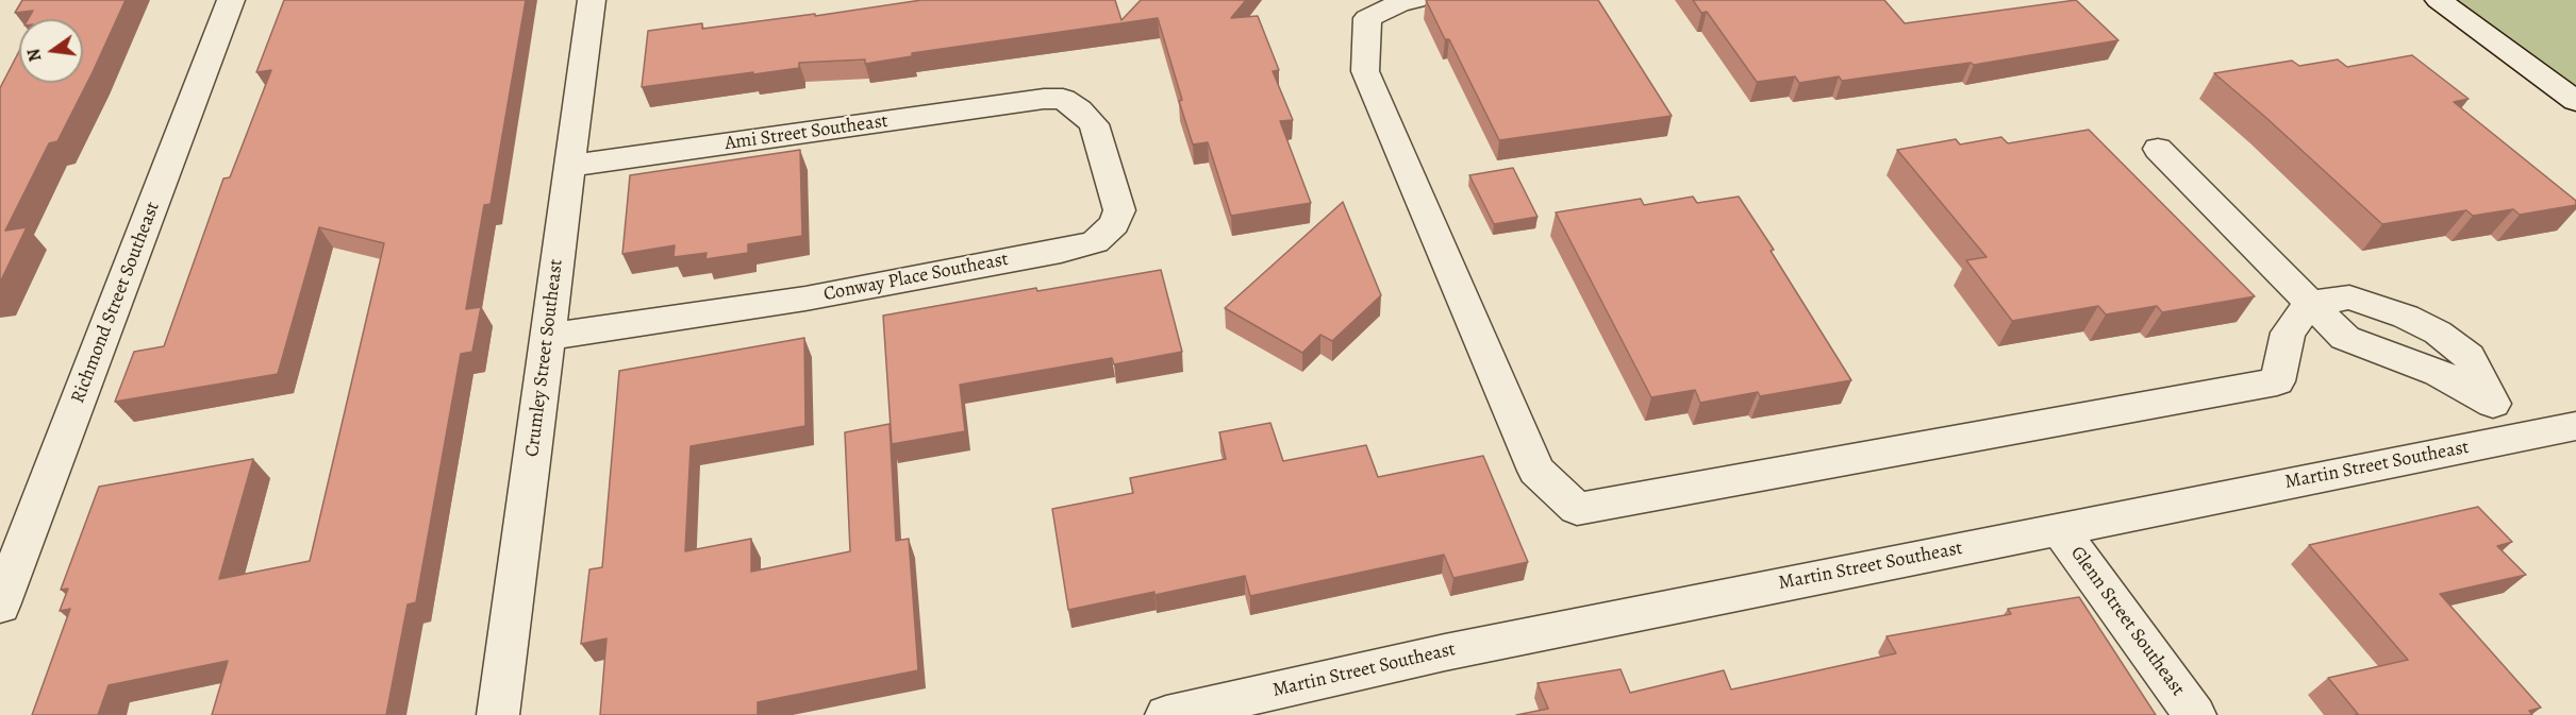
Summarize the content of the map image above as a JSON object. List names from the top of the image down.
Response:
{
  "streets": {
    "street": [
      "Ami Street Southeast",
      "Conway Place Southeast",
      "Richmond Street Southeast",
      "Crumley Street Southeast",
      "Martin Street Southeast",
      "Glenn Street Southeast"
    ]
  },
  "crossings": [
    ["Ami Street Southeast", "Conway Place Southeast"],
    ["Ami Street Southeast", "Crumley Street Southeast"],
    ["Conway Place Southeast", "Crumley Street Southeast"],
    ["Martin Street Southeast", "Glenn Street Southeast"]
  ],
  "north": "left"
}
